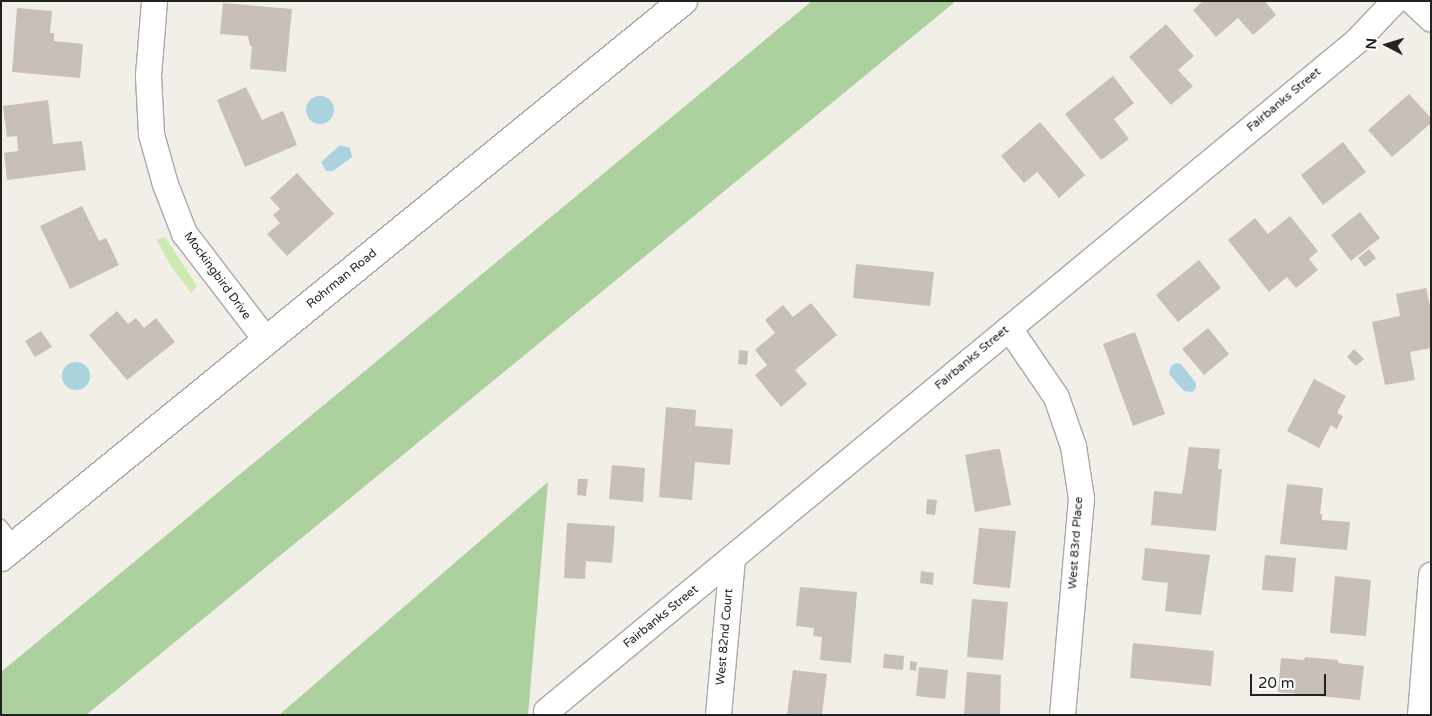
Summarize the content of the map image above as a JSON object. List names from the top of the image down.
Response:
{
  "streets": {
    "street": [
      "Fairbanks Street",
      "Mockingbird Drive",
      "Rohrman Road",
      "West 83rd Place",
      "West 82nd Court"
    ]
  },
  "crossings": [
    ["Fairbanks Street", "West 83rd Place"],
    ["Fairbanks Street", "West 82nd Court"],
    ["Mockingbird Drive", "Rohrman Road"]
  ],
  "scale_bar": "20 m",
  "north": "left"
}
